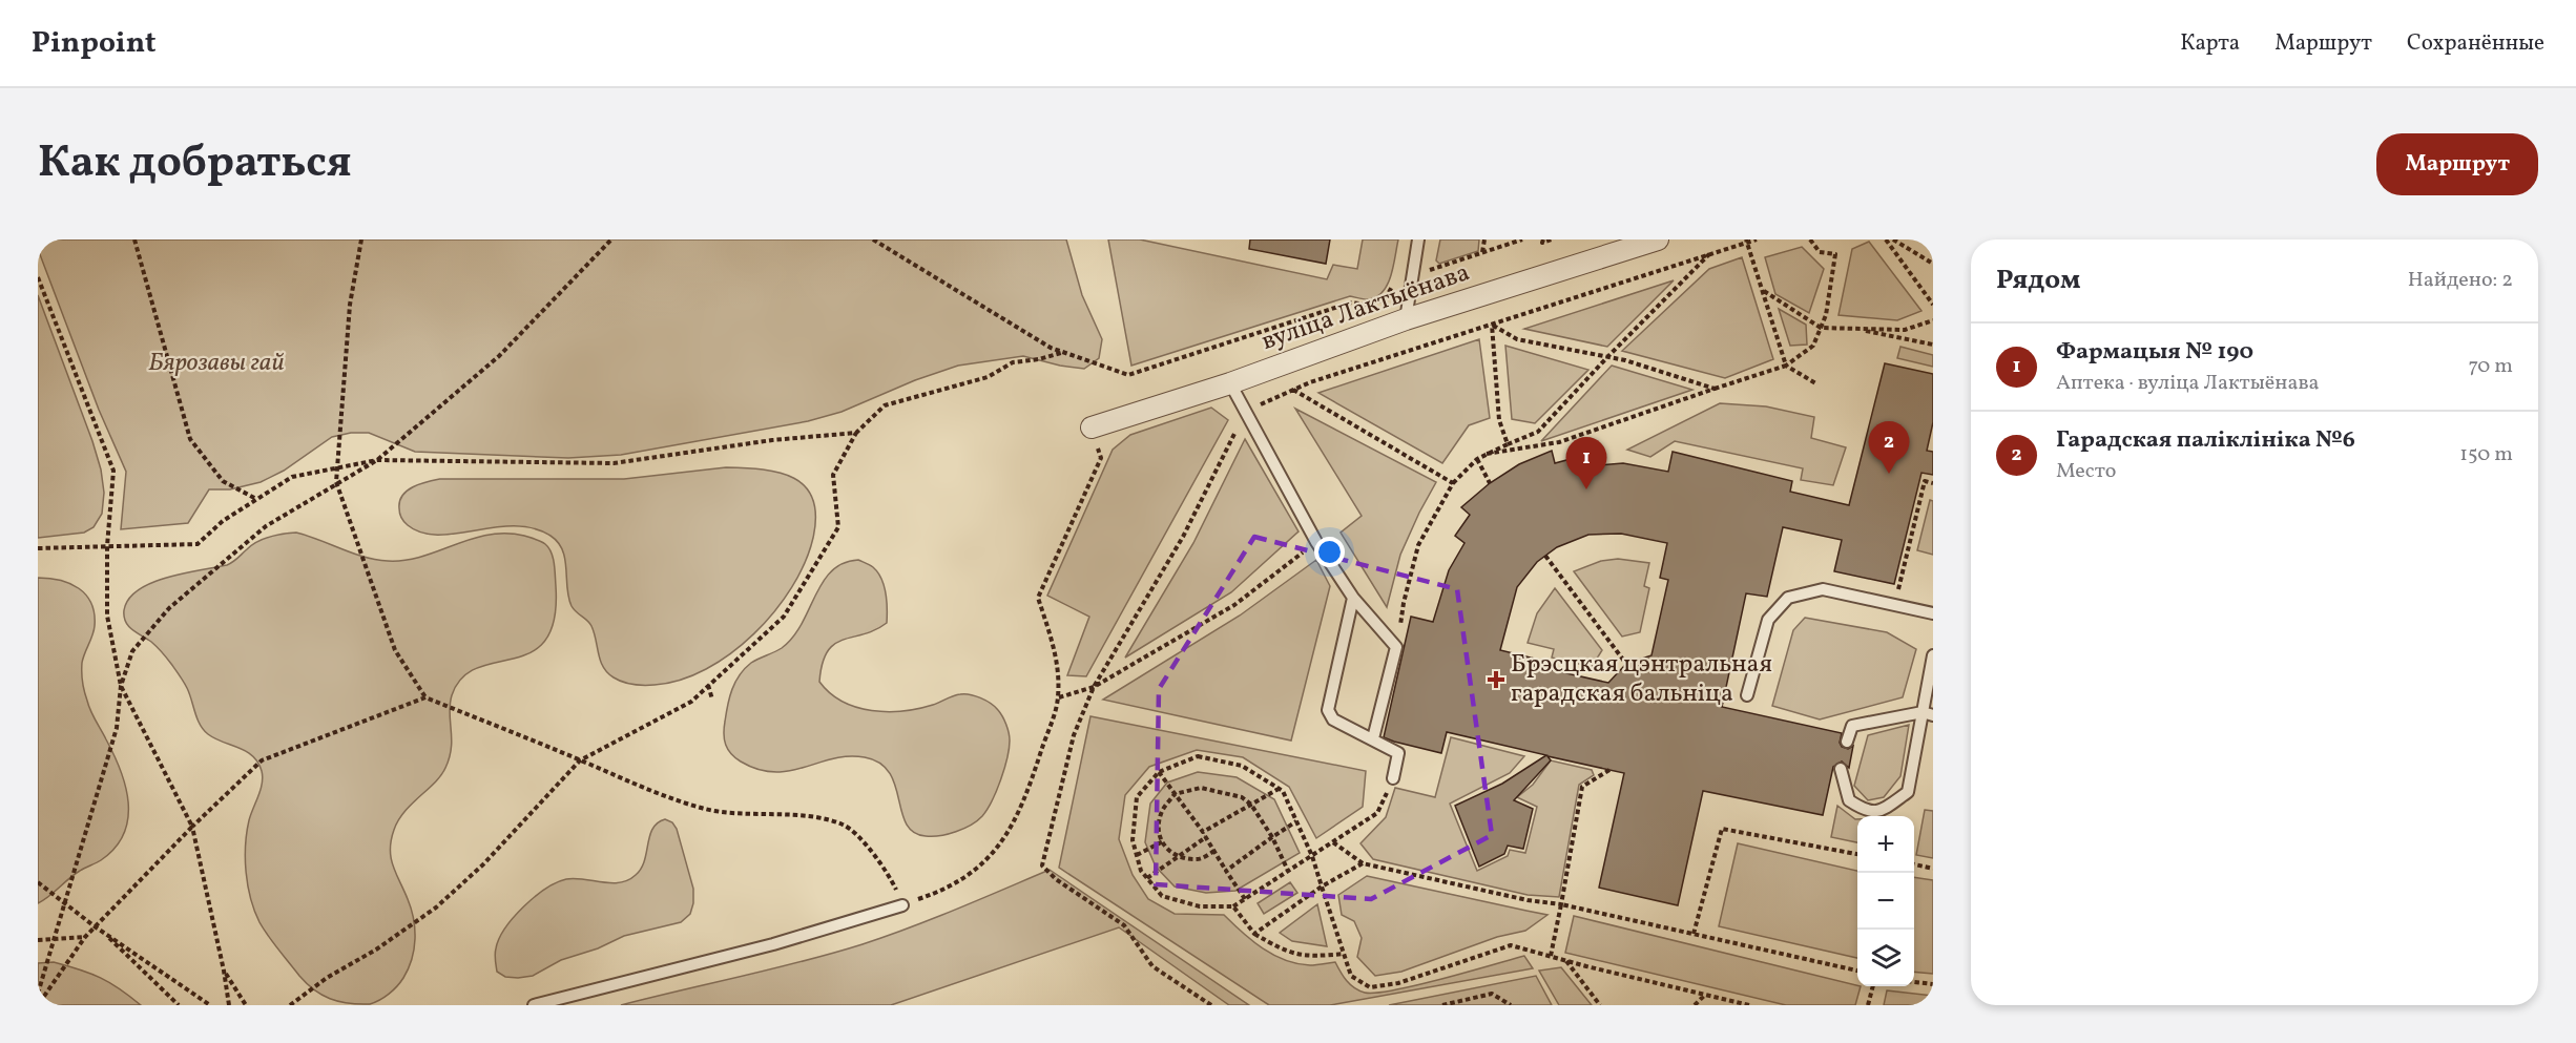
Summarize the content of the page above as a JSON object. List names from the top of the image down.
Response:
{
  "streets": {
    "street": ["вуліца Лактыёнава"]
  },
  "parks": ["Бярозавы гай"],
  "places": {
    "health": ["Брэсцкая цэнтральная гарадская бальніца"]
  },
  "page": {
    "header": "Pinpoint",
    "nav": ["Карта", "Маршрут", "Сохранённые"],
    "title": "Как добраться",
    "buttons": "Маршрут",
    "heading": ["Рядом", "Найдено: 2"],
    "list": [
      {
        "mark": "1",
        "name": "Фармацыя № 190",
        "note": "Аптека · вуліца Лактыёнава",
        "value": "70 m"
      },
      {
        "mark": "2",
        "name": "Гарадская паліклініка №6",
        "note": "Место",
        "value": "150 m"
      }
    ],
    "pins": ["2", "1"],
    "map_buttons": ["+", "−"]
  }
}
